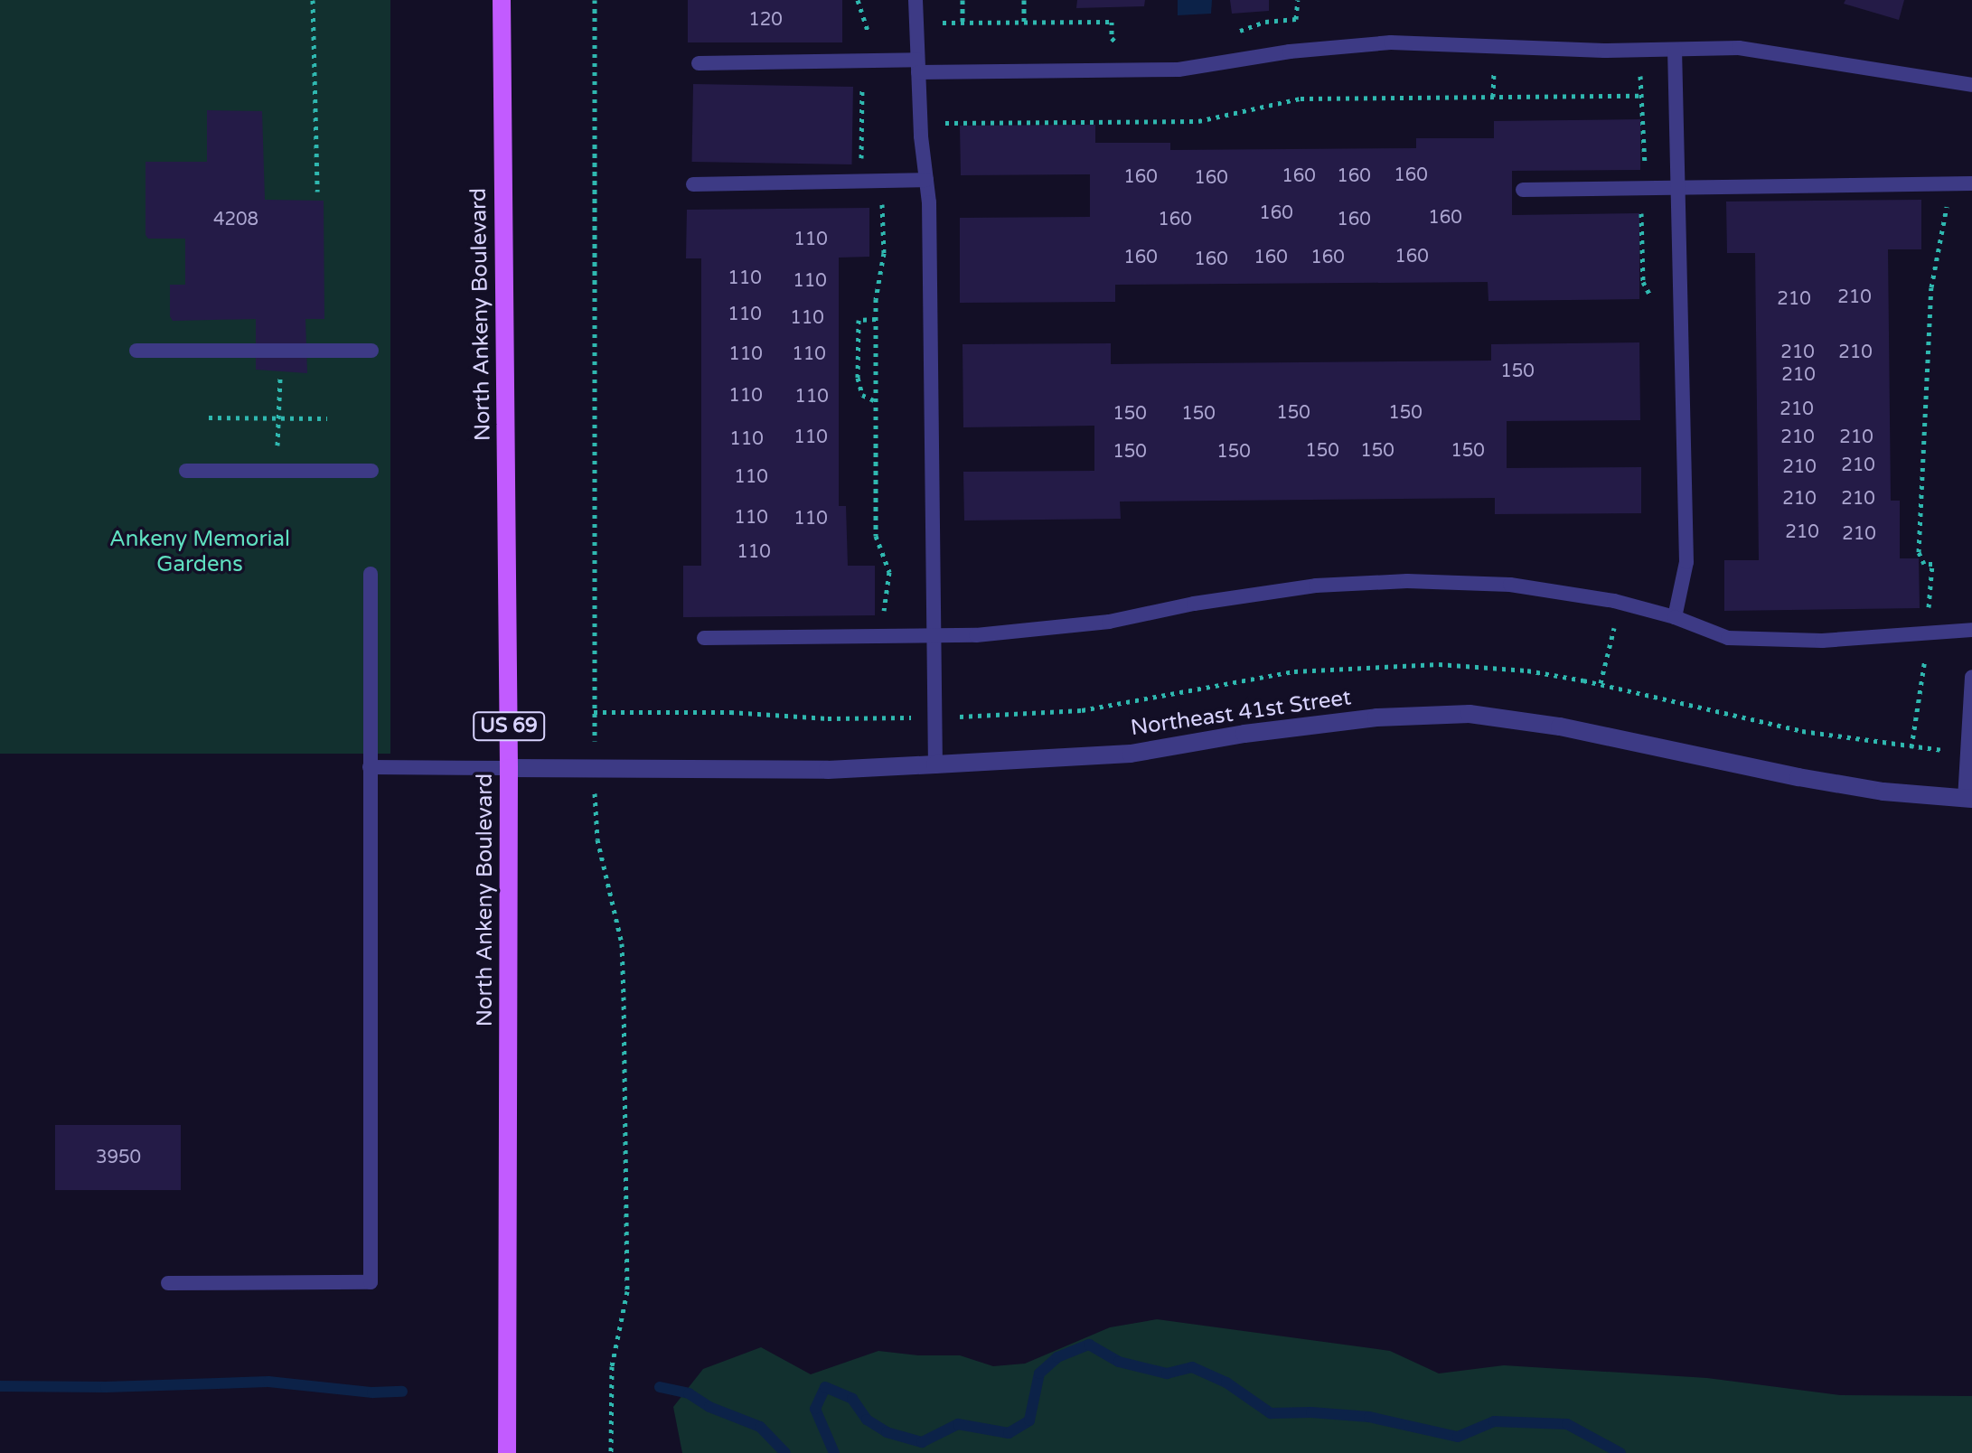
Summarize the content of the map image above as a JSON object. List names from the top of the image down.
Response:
{
  "streets": {
    "main road": ["North Ankeny Boulevard", "US 69"],
    "street": ["Northeast 41st Street"]
  },
  "crossings": [
    ["North Ankeny Boulevard", "Northeast 41st Street"]
  ],
  "parks": ["Ankeny Memorial Gardens"],
  "house_numbers": [
    "120",
    "160",
    "160",
    "160",
    "160",
    "160",
    "160",
    "160",
    "4208",
    "160",
    "160",
    "110",
    "160",
    "160",
    "160",
    "160",
    "160",
    "110",
    "110",
    "210",
    "210",
    "110",
    "110",
    "210",
    "210",
    "110",
    "110",
    "150",
    "210",
    "110",
    "110",
    "210",
    "150",
    "150",
    "150",
    "150",
    "110",
    "210",
    "210",
    "110",
    "150",
    "150",
    "150",
    "150",
    "150",
    "210",
    "210",
    "110",
    "210",
    "210",
    "110",
    "110",
    "210",
    "210",
    "110",
    "3950"
  ]
}
